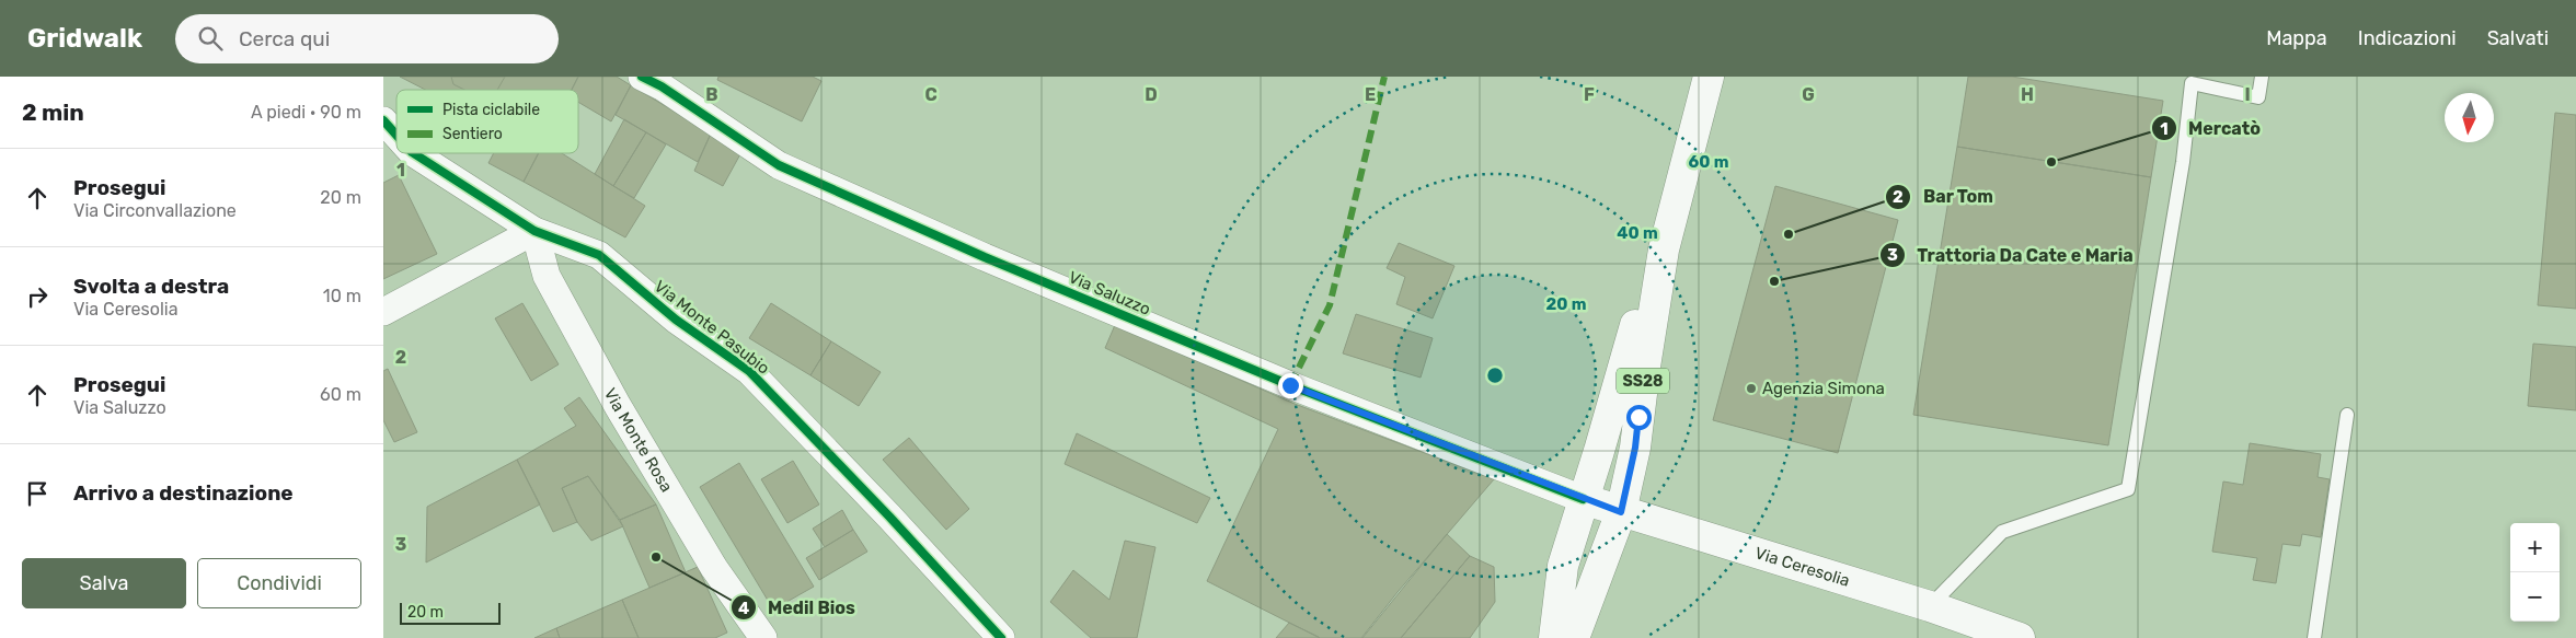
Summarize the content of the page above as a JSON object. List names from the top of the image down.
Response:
{
  "streets": {
    "main road": ["SS28", "Via Ceresolia"],
    "street": ["Via Saluzzo", "Via Monte Pasubio", "Via Monte Rosa"]
  },
  "crossings": [
    ["Via Saluzzo", "SS28"],
    ["Via Saluzzo", "Via Ceresolia"],
    ["Via Monte Pasubio", "Via Monte Rosa"],
    ["SS28", "Via Ceresolia"]
  ],
  "places": [
    "Mercatò",
    "Bar Tom",
    "Trattoria Da Cate e Maria",
    "Agenzia Simona",
    "Medil Bios"
  ],
  "legend": ["Pista ciclabile", "Sentiero"],
  "scale_bar": "20 m",
  "north": "bottom",
  "page": {
    "header": "Gridwalk",
    "search": "Cerca qui",
    "nav": ["Mappa", "Indicazioni", "Salvati"],
    "heading": ["2 min", "A piedi · 90 m"],
    "list": [
      ["Prosegui", "Via Circonvallazione", "20 m"],
      ["Svolta a destra", "Via Ceresolia", "10 m"],
      ["Prosegui", "Via Saluzzo", "60 m"],
      "Arrivo a destinazione"
    ],
    "map_buttons": ["+", "−"],
    "buttons": ["Salva", "Condividi"],
    "scale": "20 m"
  },
  "grid": {
    "columns": [
      "B",
      "C",
      "D",
      "E",
      "F",
      "G",
      "H",
      "I"
    ],
    "rows": ["1", "2", "3"]
  },
  "rings": ["60 m", "40 m", "20 m"]
}
